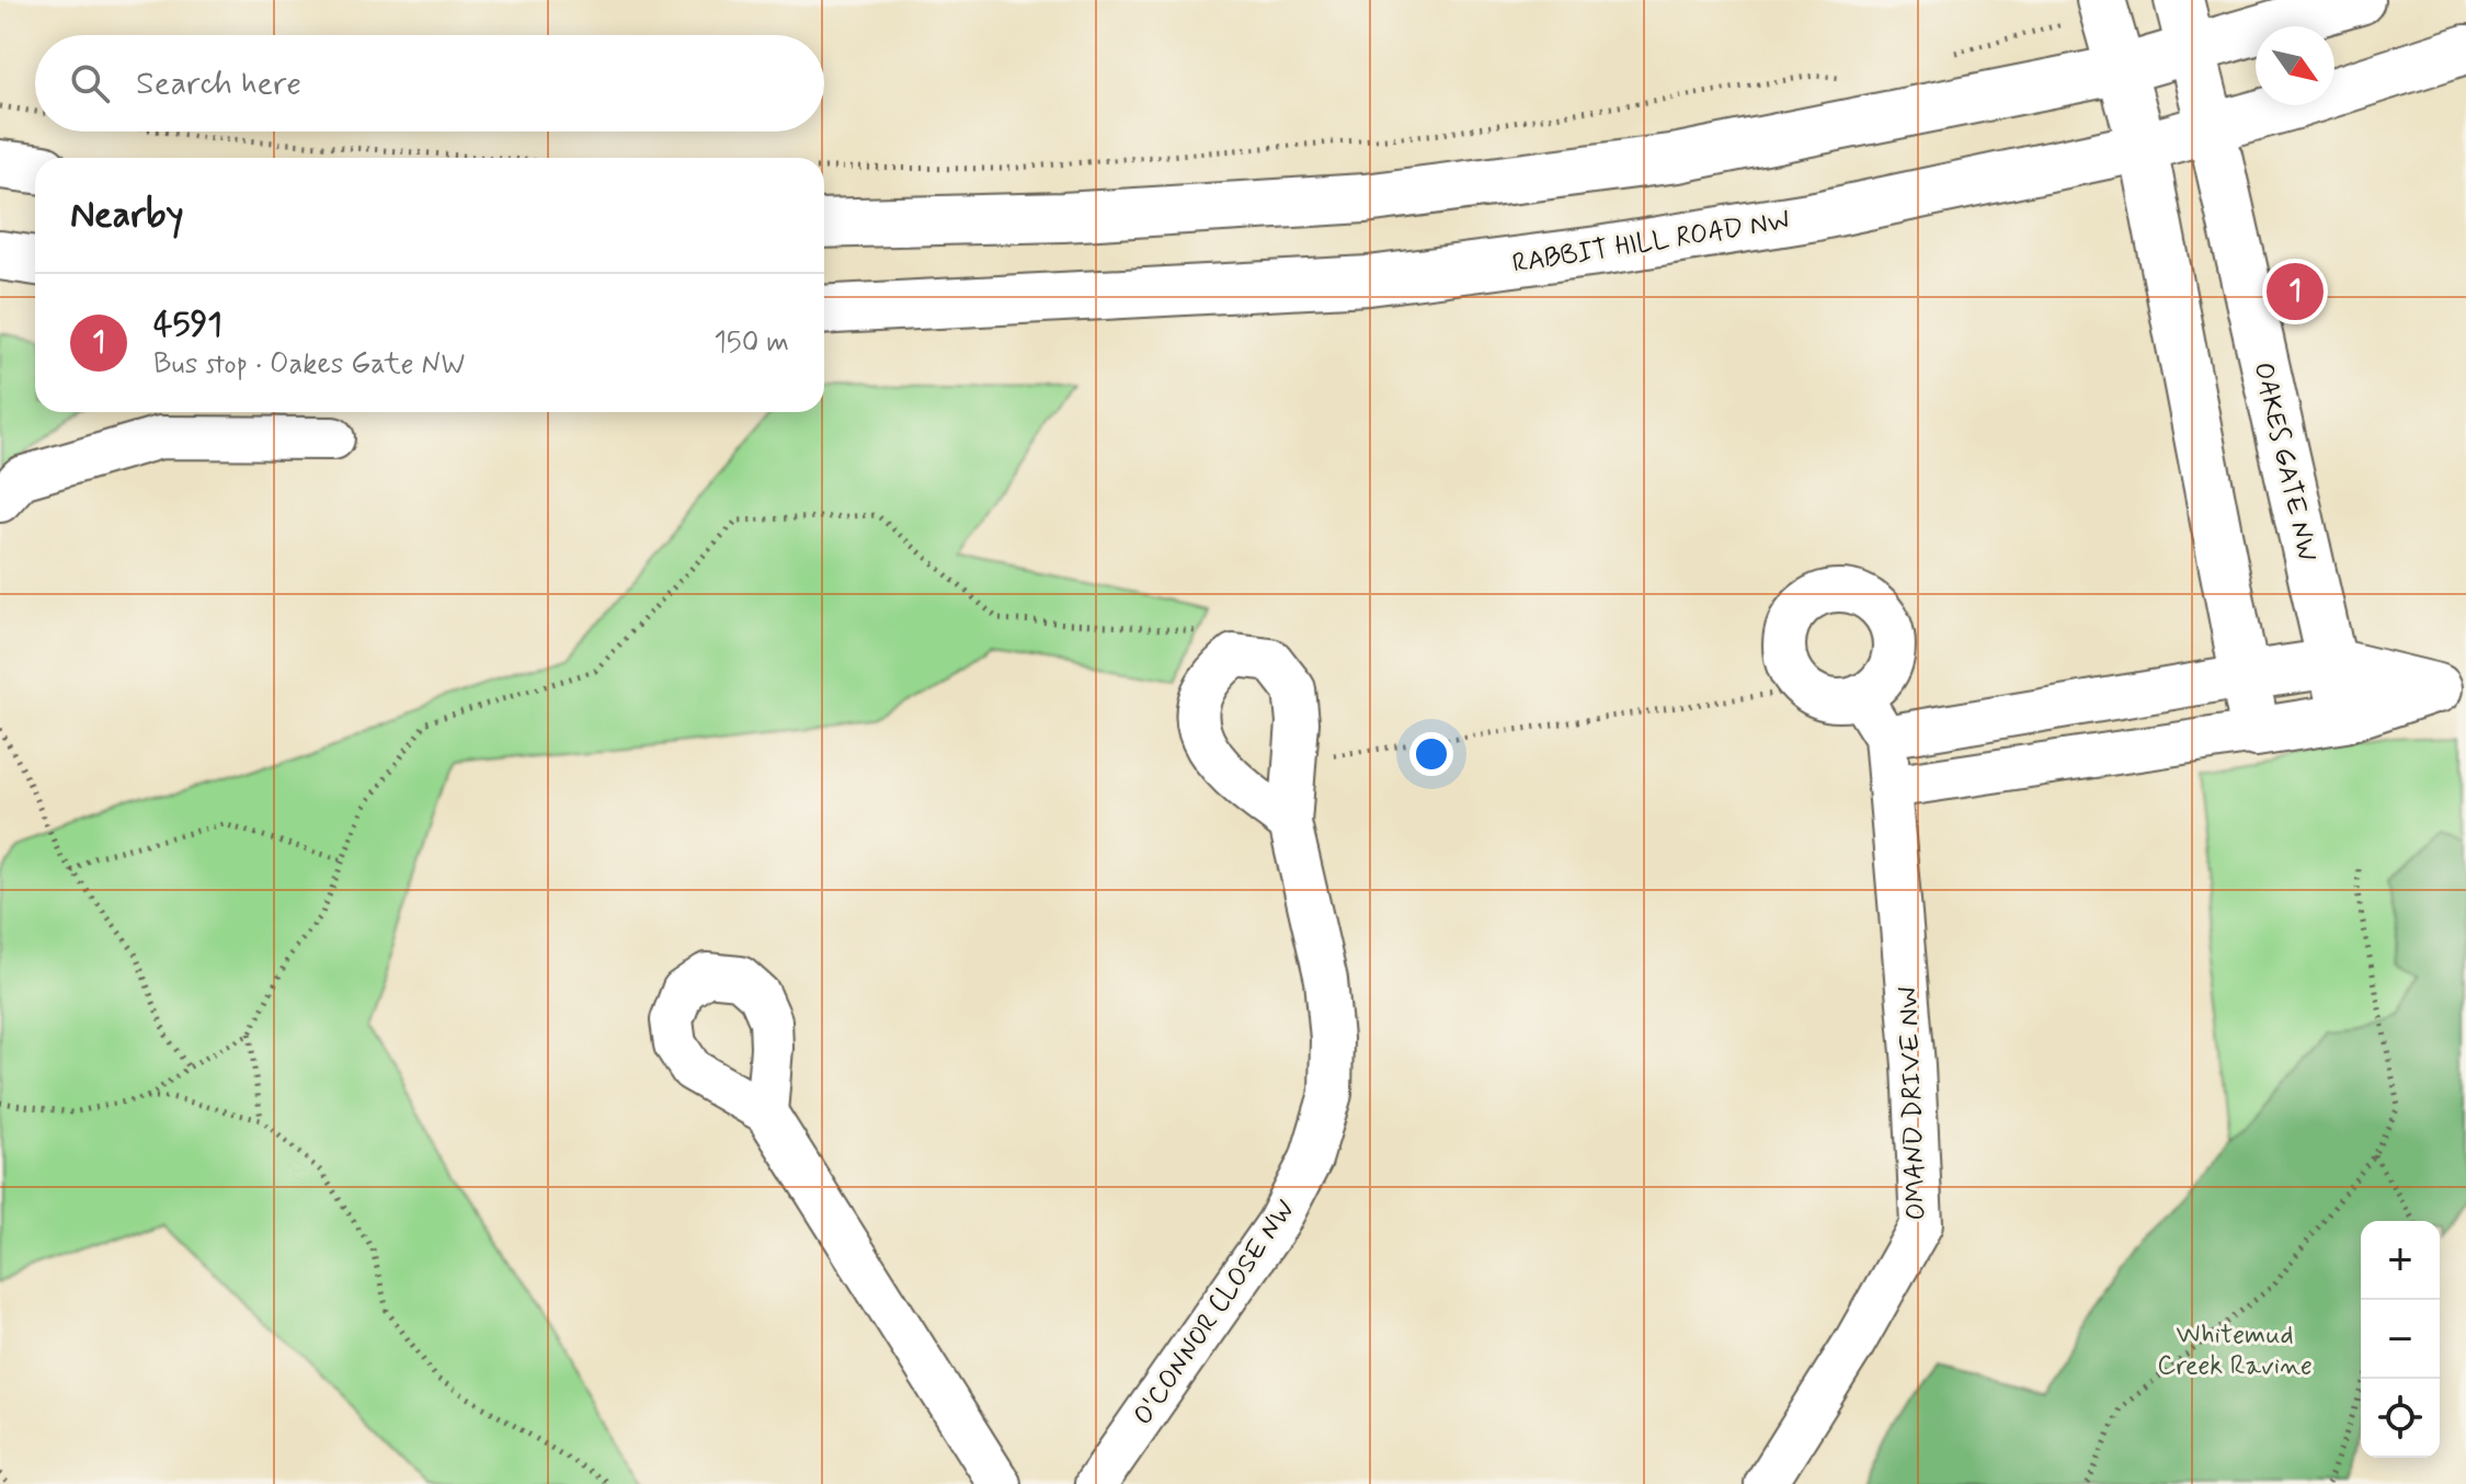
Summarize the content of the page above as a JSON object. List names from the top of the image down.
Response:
{
  "streets": {
    "main road": ["RABBIT HILL ROAD NW", "OAKES GATE NW"],
    "street": ["OMAND DRIVE NW", "O'CONNOR CLOSE NW"]
  },
  "crossings": [
    ["RABBIT HILL ROAD NW", "OAKES GATE NW"]
  ],
  "parks": ["Whitemud Creek Ravine"],
  "north": "bottom right",
  "page": {
    "search": "Search here",
    "heading": "Nearby",
    "pins": "1",
    "list": [
      {
        "mark": "1",
        "name": "4591",
        "note": "Bus stop · Oakes Gate NW",
        "value": "150 m"
      }
    ],
    "map_buttons": ["+", "−"]
  }
}
